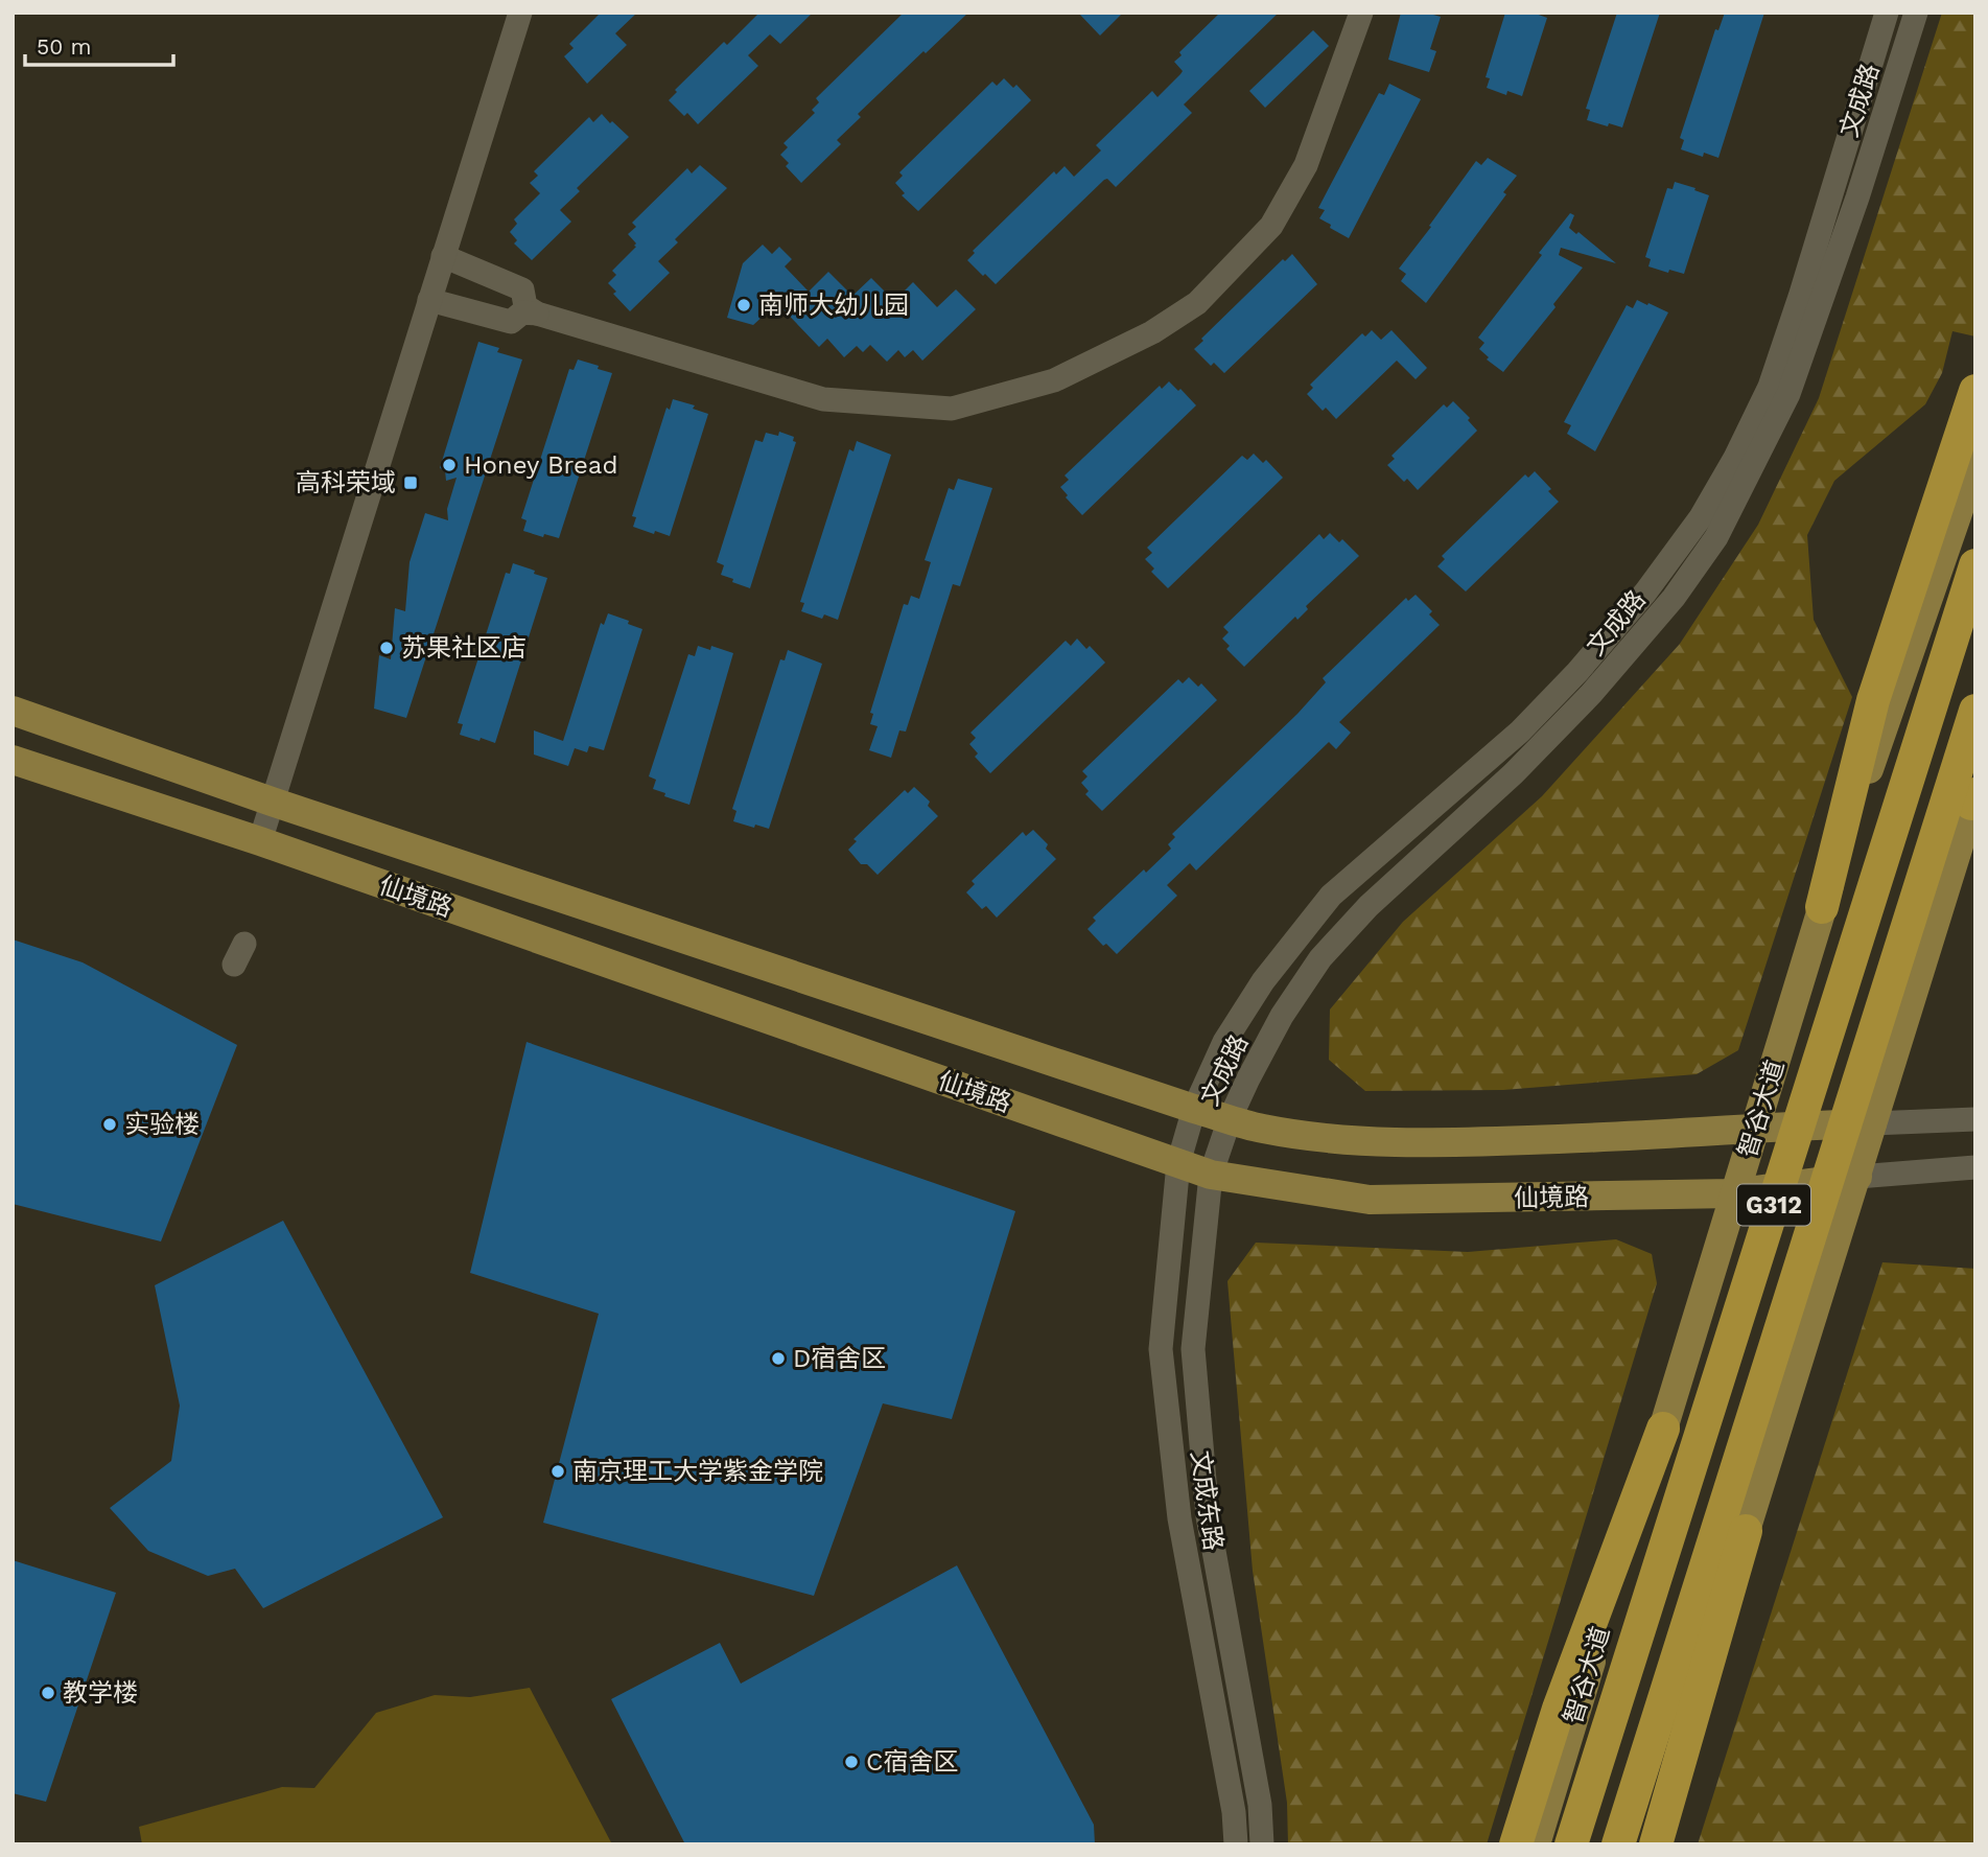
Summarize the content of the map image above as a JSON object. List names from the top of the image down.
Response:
{
  "streets": {
    "highway": ["智谷大道", "G312"],
    "main road": ["仙境路"],
    "street": ["文成路", "文成东路"]
  },
  "crossings": [
    ["文成路", "仙境路"],
    ["文成路", "文成东路"],
    ["仙境路", "智谷大道"],
    ["仙境路", "G312"],
    ["仙境路", "文成东路"]
  ],
  "places": {
    "other": [
      "南师大幼儿园",
      "Honey Bread",
      "苏果社区店",
      "实验楼",
      "D宿舍区",
      "南京理工大学紫金学院",
      "教学楼",
      "C宿舍区"
    ],
    "transit": ["高科荣域"]
  },
  "scale_bar": "50 m"
}
